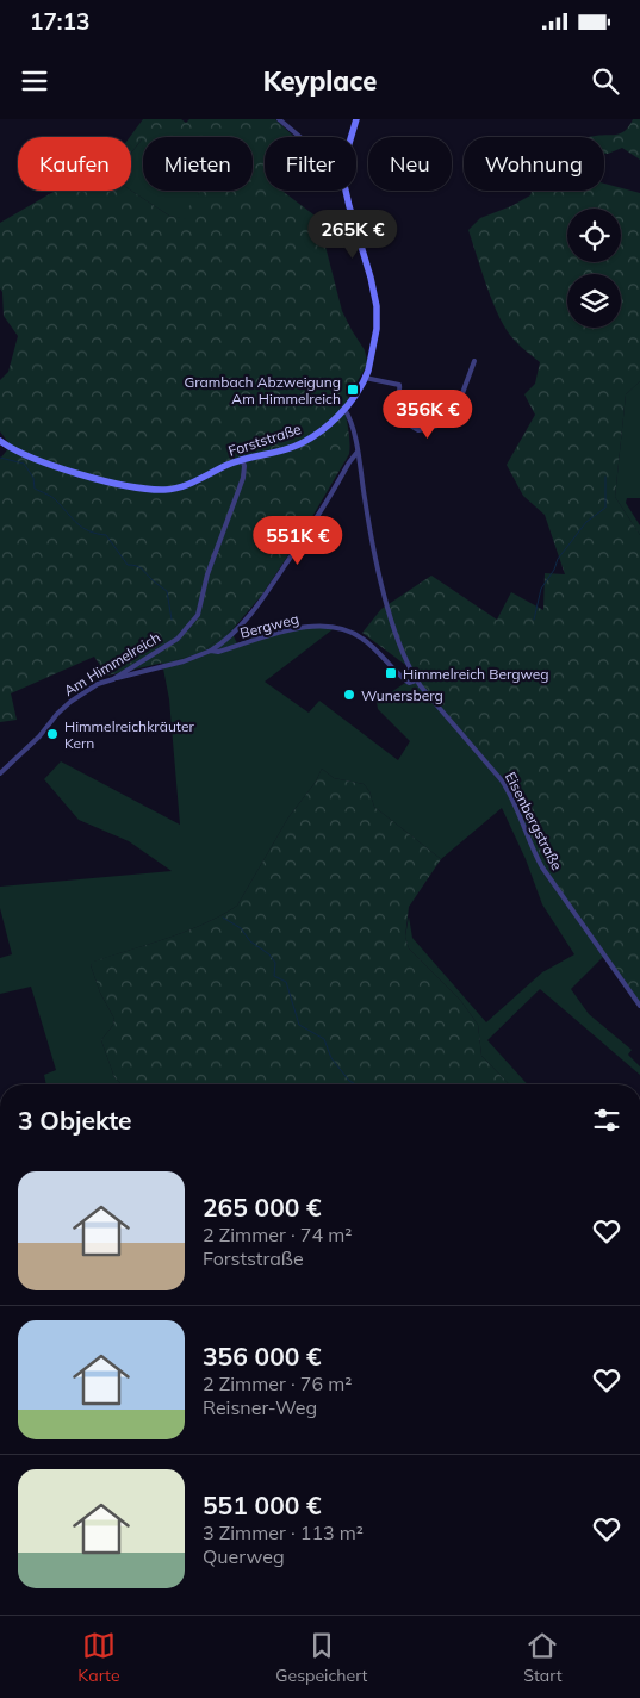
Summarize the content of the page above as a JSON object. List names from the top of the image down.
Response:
{
  "streets": {
    "street": [
      "Forststraße",
      "Bergweg",
      "Am Himmelreich",
      "Eisenbergstraße"
    ]
  },
  "crossings": [
    ["Forststraße", "Am Himmelreich"],
    ["Forststraße", "Eisenbergstraße"],
    ["Bergweg", "Am Himmelreich"],
    ["Bergweg", "Eisenbergstraße"]
  ],
  "places": {
    "transit": ["Grambach Abzweigung Am Himmelreich", "Himmelreich Bergweg"],
    "other": ["Wunersberg", "Himmelreichkräuter Kern"]
  },
  "page": {
    "status": "17:13",
    "header": "Keyplace",
    "chip": [
      "Kaufen",
      "Mieten",
      "Filter",
      "Neu",
      "Wohnung"
    ],
    "price": ["265K €", "356K €", "551K €"],
    "heading": "3 Objekte",
    "list": [
      {
        "name": "265 000 €",
        "note": "2 Zimmer · 74 m² · Forststraße"
      },
      {
        "name": "356 000 €",
        "note": "2 Zimmer · 76 m² · Reisner-Weg"
      },
      {
        "name": "551 000 €",
        "note": "3 Zimmer · 113 m² · Querweg"
      }
    ],
    "tabs": ["Karte", "Gespeichert", "Start"]
  }
}
